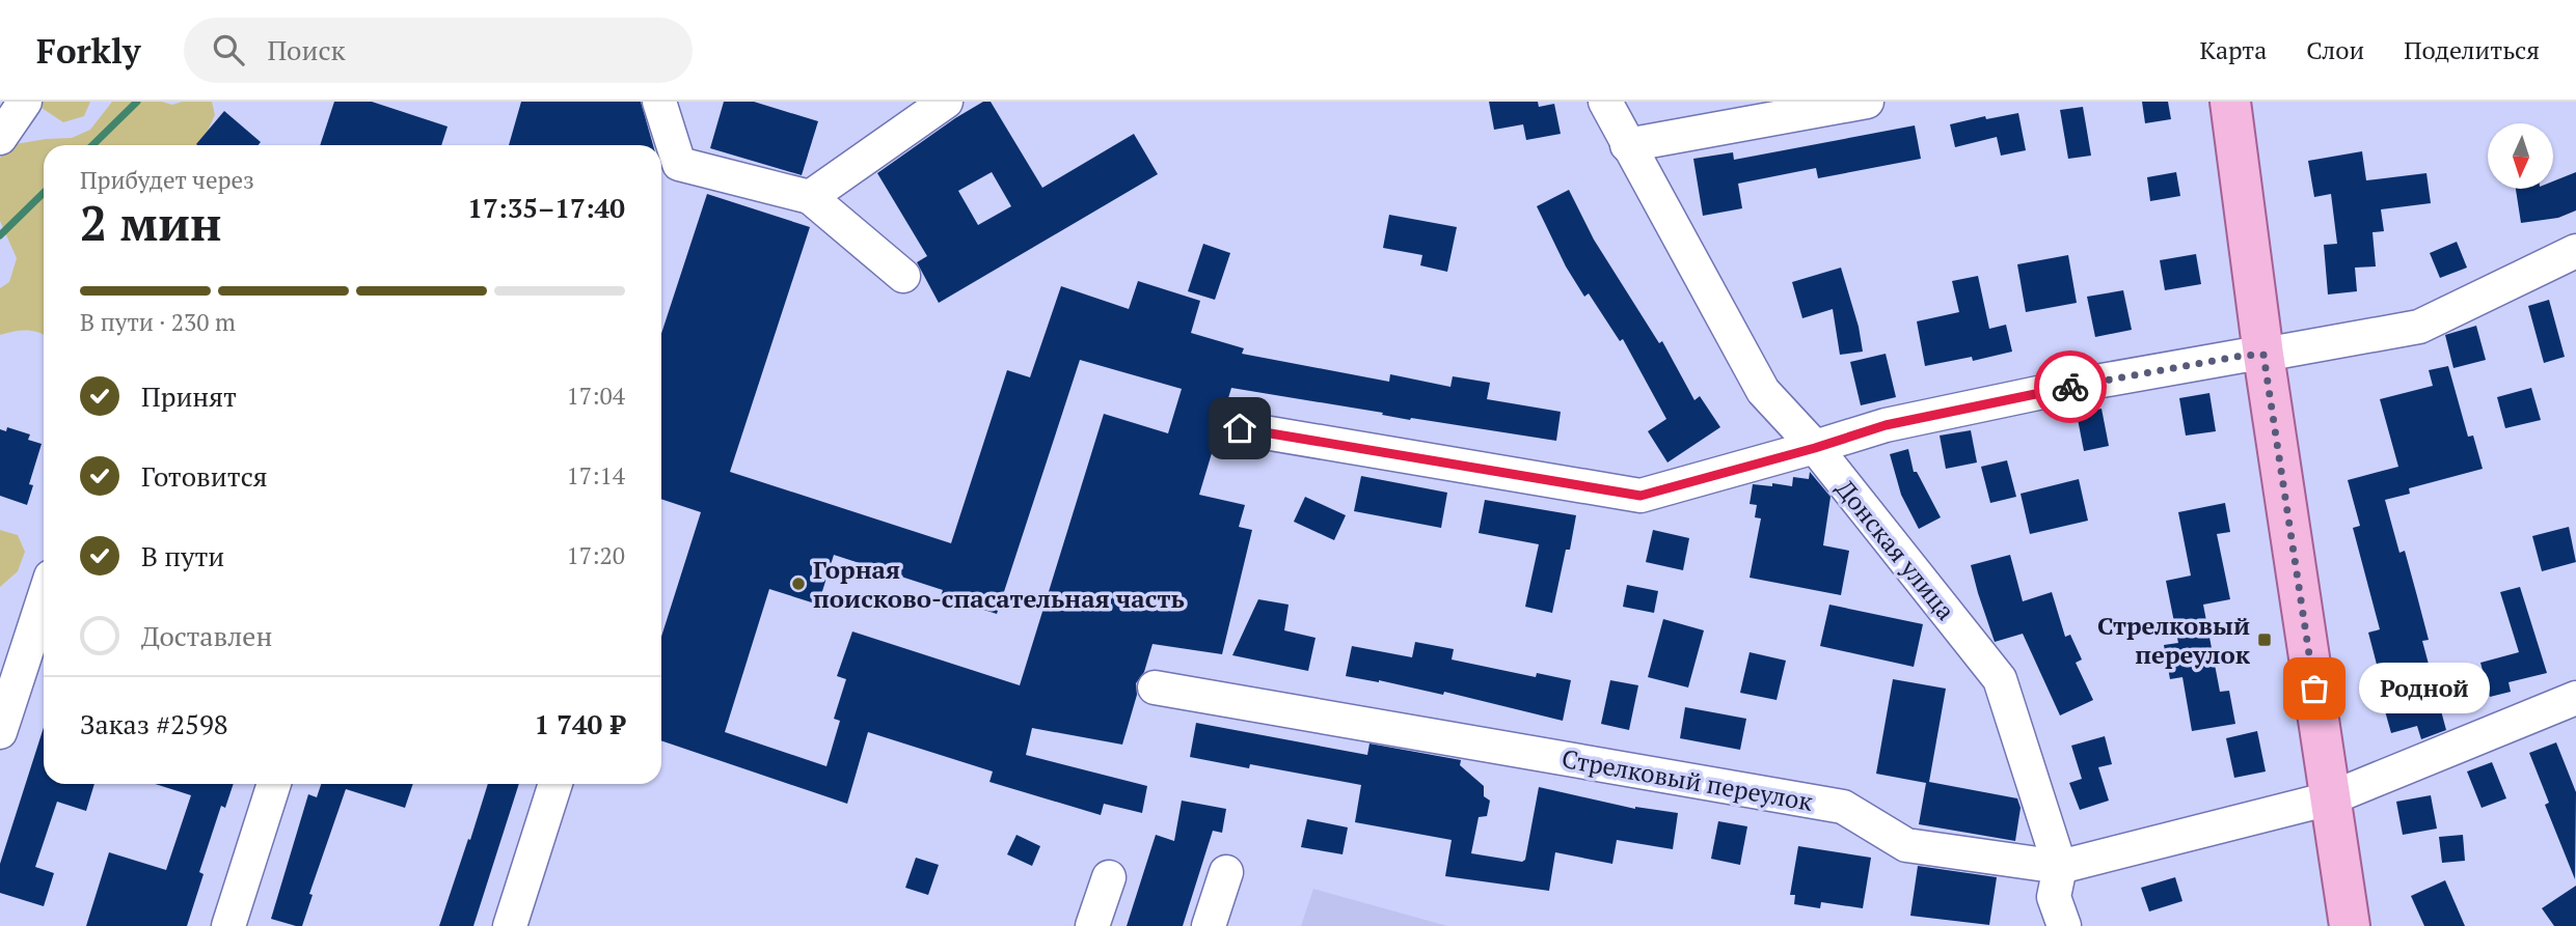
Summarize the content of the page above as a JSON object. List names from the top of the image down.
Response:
{
  "streets": {
    "street": ["Донская улица", "Стрелковый переулок"]
  },
  "crossings": [
    ["Донская улица", "Стрелковый переулок"]
  ],
  "places": {
    "other": ["Горная поисково-спасательная часть", "Родной"],
    "transit": ["Стрелковый переулок"]
  },
  "north": "bottom",
  "page": {
    "header": "Forkly",
    "search": "Поиск",
    "nav": ["Карта", "Слои", "Поделиться"],
    "heading": ["2 мин", "Прибудет через", "17:35–17:40"],
    "panel": ["Заказ #2598", "1 740 ₽"],
    "bar": "В пути · 230 m",
    "list": [
      ["Принят", "17:04"],
      ["Готовится", "17:14"],
      ["В пути", "17:20"],
      "Доставлен"
    ],
    "bubble": "Родной"
  }
}
